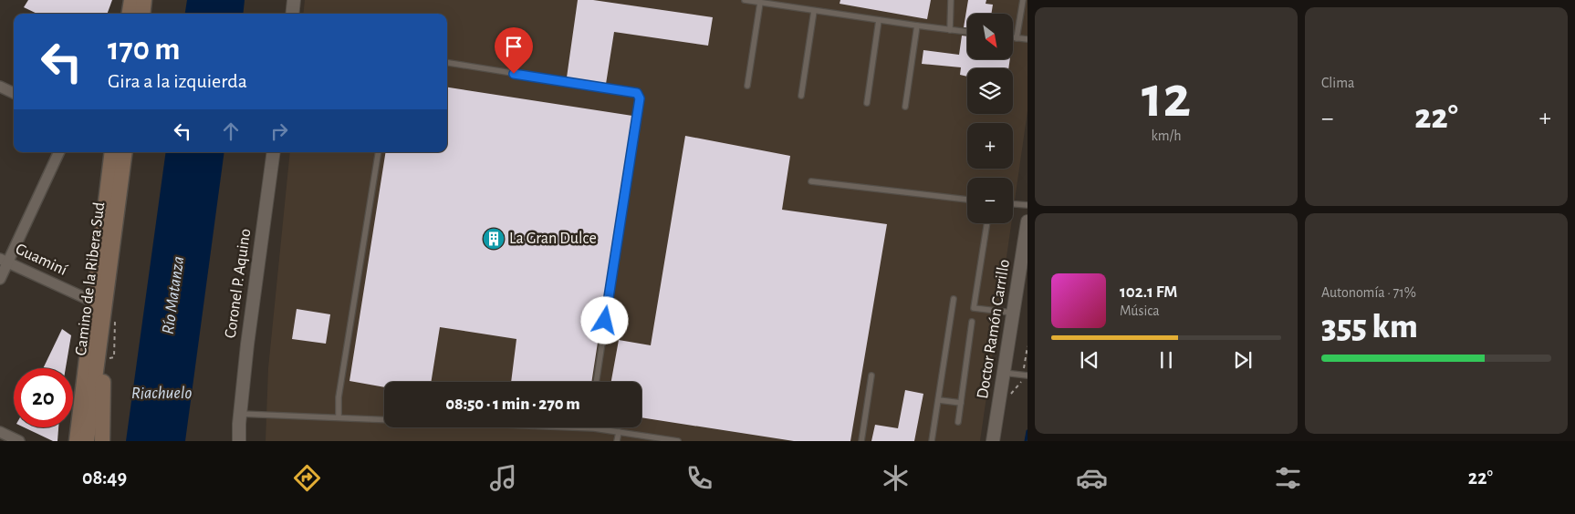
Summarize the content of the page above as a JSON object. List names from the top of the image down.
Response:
{
  "streets": {
    "main road": ["Camino de la Ribera Sud"],
    "street": ["Guaminí", "Coronel P. Aquino", "Doctor Ramón Carrillo"]
  },
  "crossings": [
    ["Guaminí", "Camino de la Ribera Sud"]
  ],
  "water": ["Río Matanza", "Riachuelo"],
  "places": {
    "building": ["La Gran Dulce"]
  },
  "north": "bottom right",
  "page": {
    "tile": [
      ["12", "km/h"],
      "Clima",
      ["Autonomía · 71%", "355 km"]
    ],
    "map_buttons": ["+", "−"],
    "turn": ["170 m", "Gira a la izquierda"],
    "heat": ["−", "22°", "+"],
    "song": ["102.1 FM", "Música"],
    "limit": "20",
    "trip": "08:50 · 1 min · 270 m",
    "tabs": ["08:49", "22°"]
  }
}
